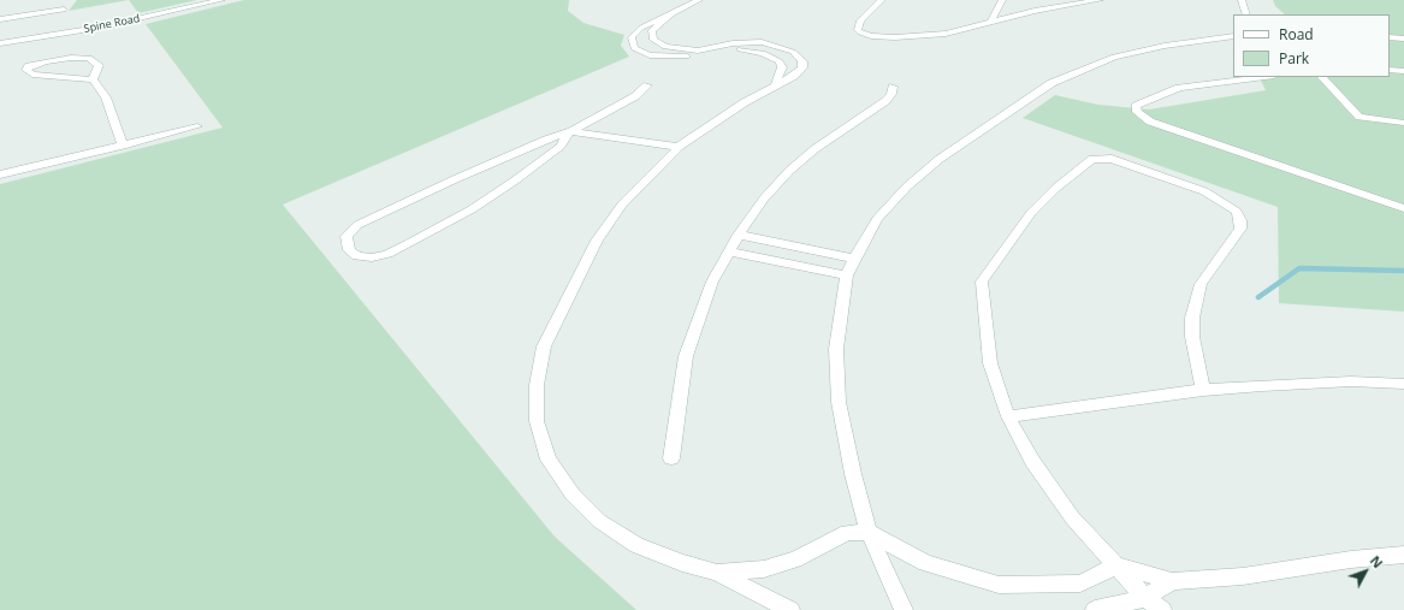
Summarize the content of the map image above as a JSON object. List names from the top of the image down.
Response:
{
  "streets": {
    "street": ["Spine Road"]
  },
  "legend": ["Road", "Park"],
  "north": "top right"
}
